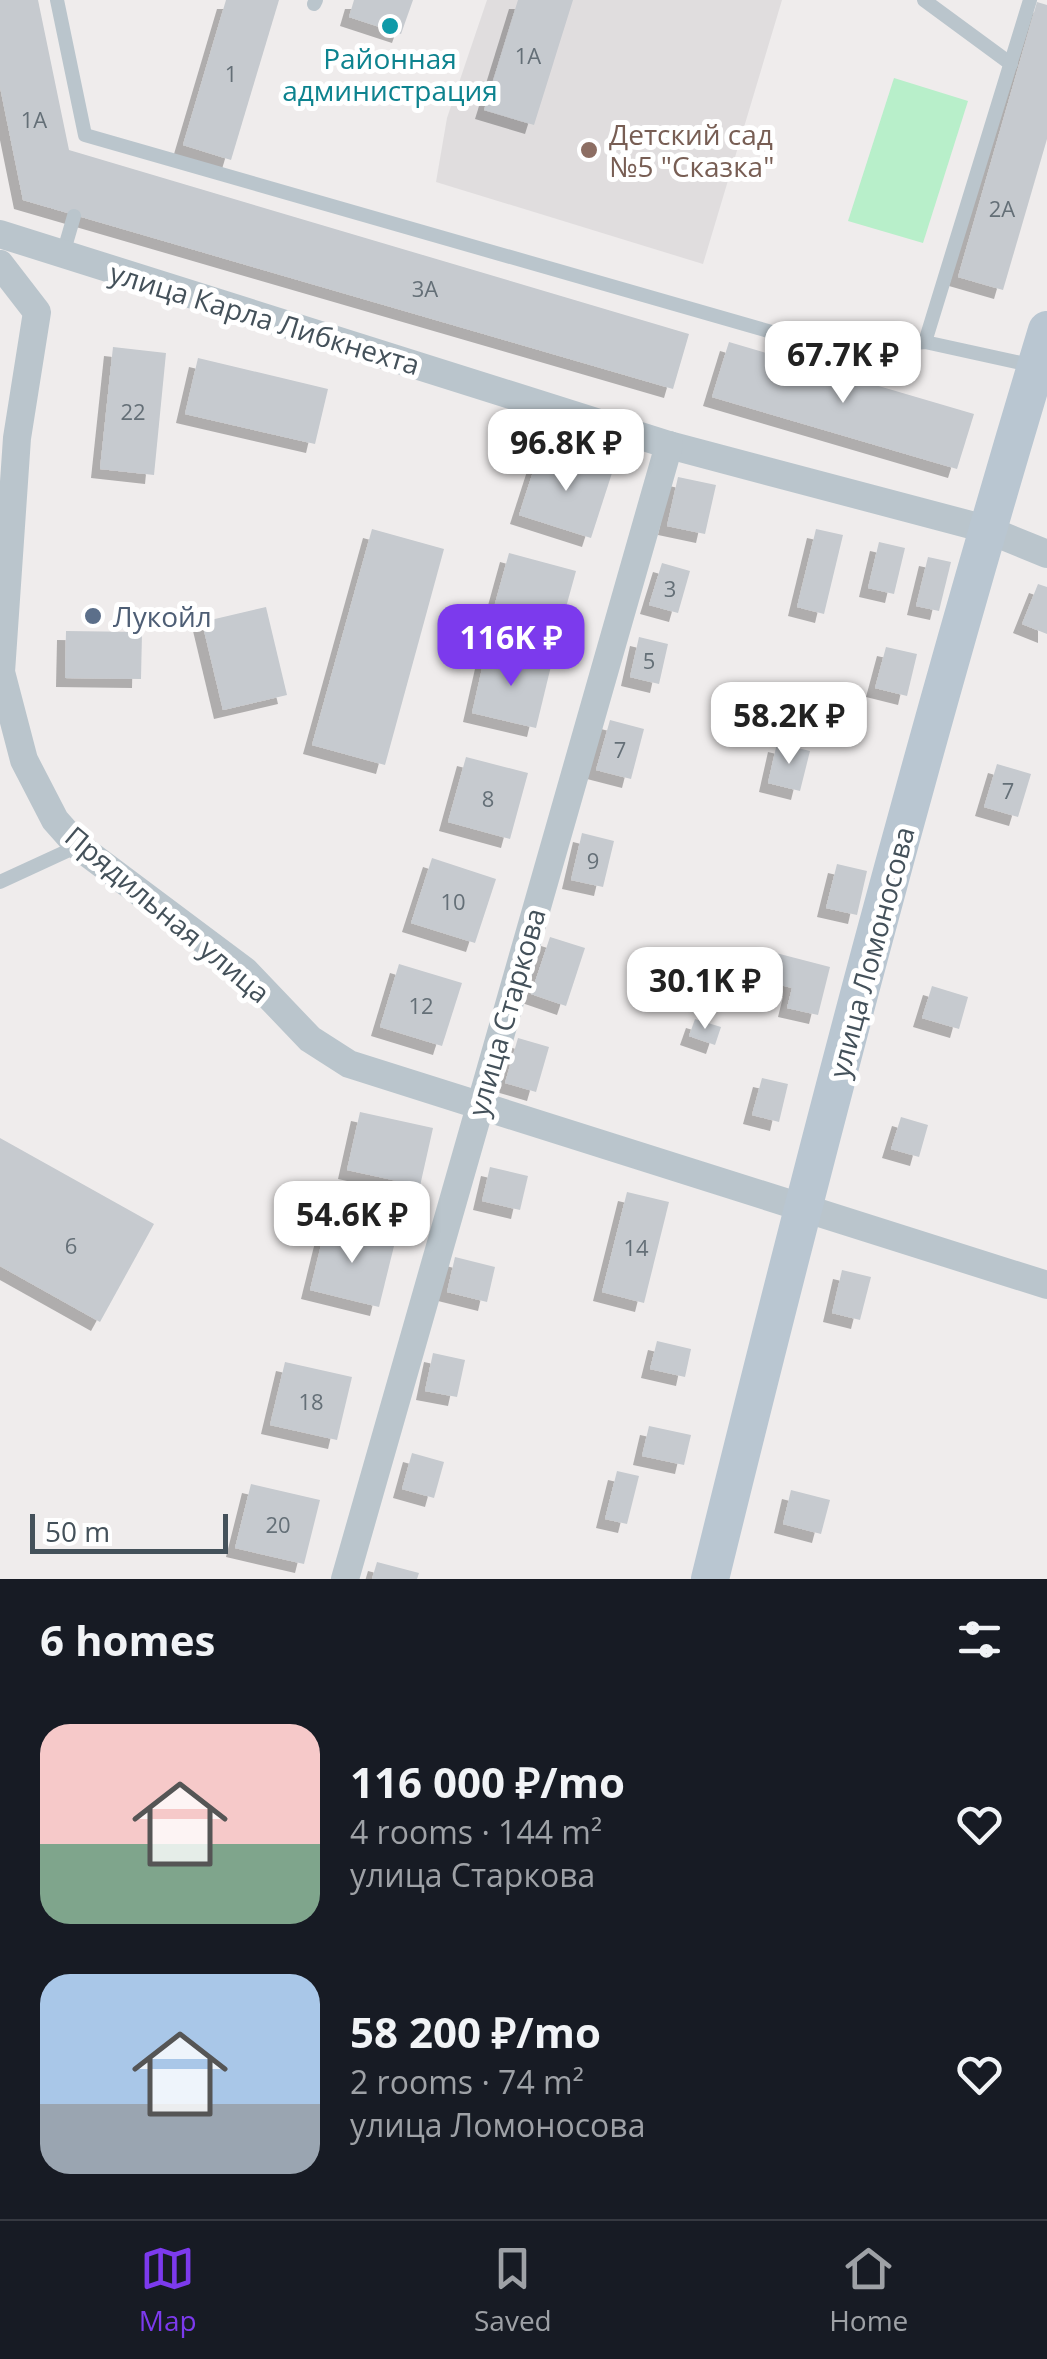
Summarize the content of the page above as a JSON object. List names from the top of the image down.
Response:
{
  "streets": {
    "main road": ["улица Ломоносова"],
    "street": ["улица Карла Либкнехта", "Прядильная улица", "улица Старкова"]
  },
  "crossings": [
    ["улица Карла Либкнехта", "улица Ломоносова"],
    ["улица Карла Либкнехта", "улица Старкова"],
    ["Прядильная улица", "улица Ломоносова"],
    ["Прядильная улица", "улица Старкова"]
  ],
  "places": ["Районная администрация", "Детский сад №5 \"Сказка\"", "Лукойл"],
  "house_numbers": [
    "1А",
    "1",
    "1А",
    "2А",
    "3А",
    "22",
    "3",
    "5",
    "7",
    "7",
    "8",
    "9",
    "10",
    "12",
    "6",
    "14",
    "18",
    "20"
  ],
  "scale_bar": "50 m",
  "page": {
    "price": [
      "67.7K ₽",
      "96.8K ₽",
      "116K ₽",
      "58.2K ₽",
      "30.1K ₽",
      "54.6K ₽"
    ],
    "scale": "50 m",
    "heading": "6 homes",
    "list": [
      {
        "name": "116 000 ₽/mo",
        "note": "4 rooms · 144 m² · улица Старкова"
      },
      {
        "name": "58 200 ₽/mo",
        "note": "2 rooms · 74 m² · улица Ломоносова"
      }
    ],
    "tabs": ["Map", "Saved", "Home"]
  }
}
